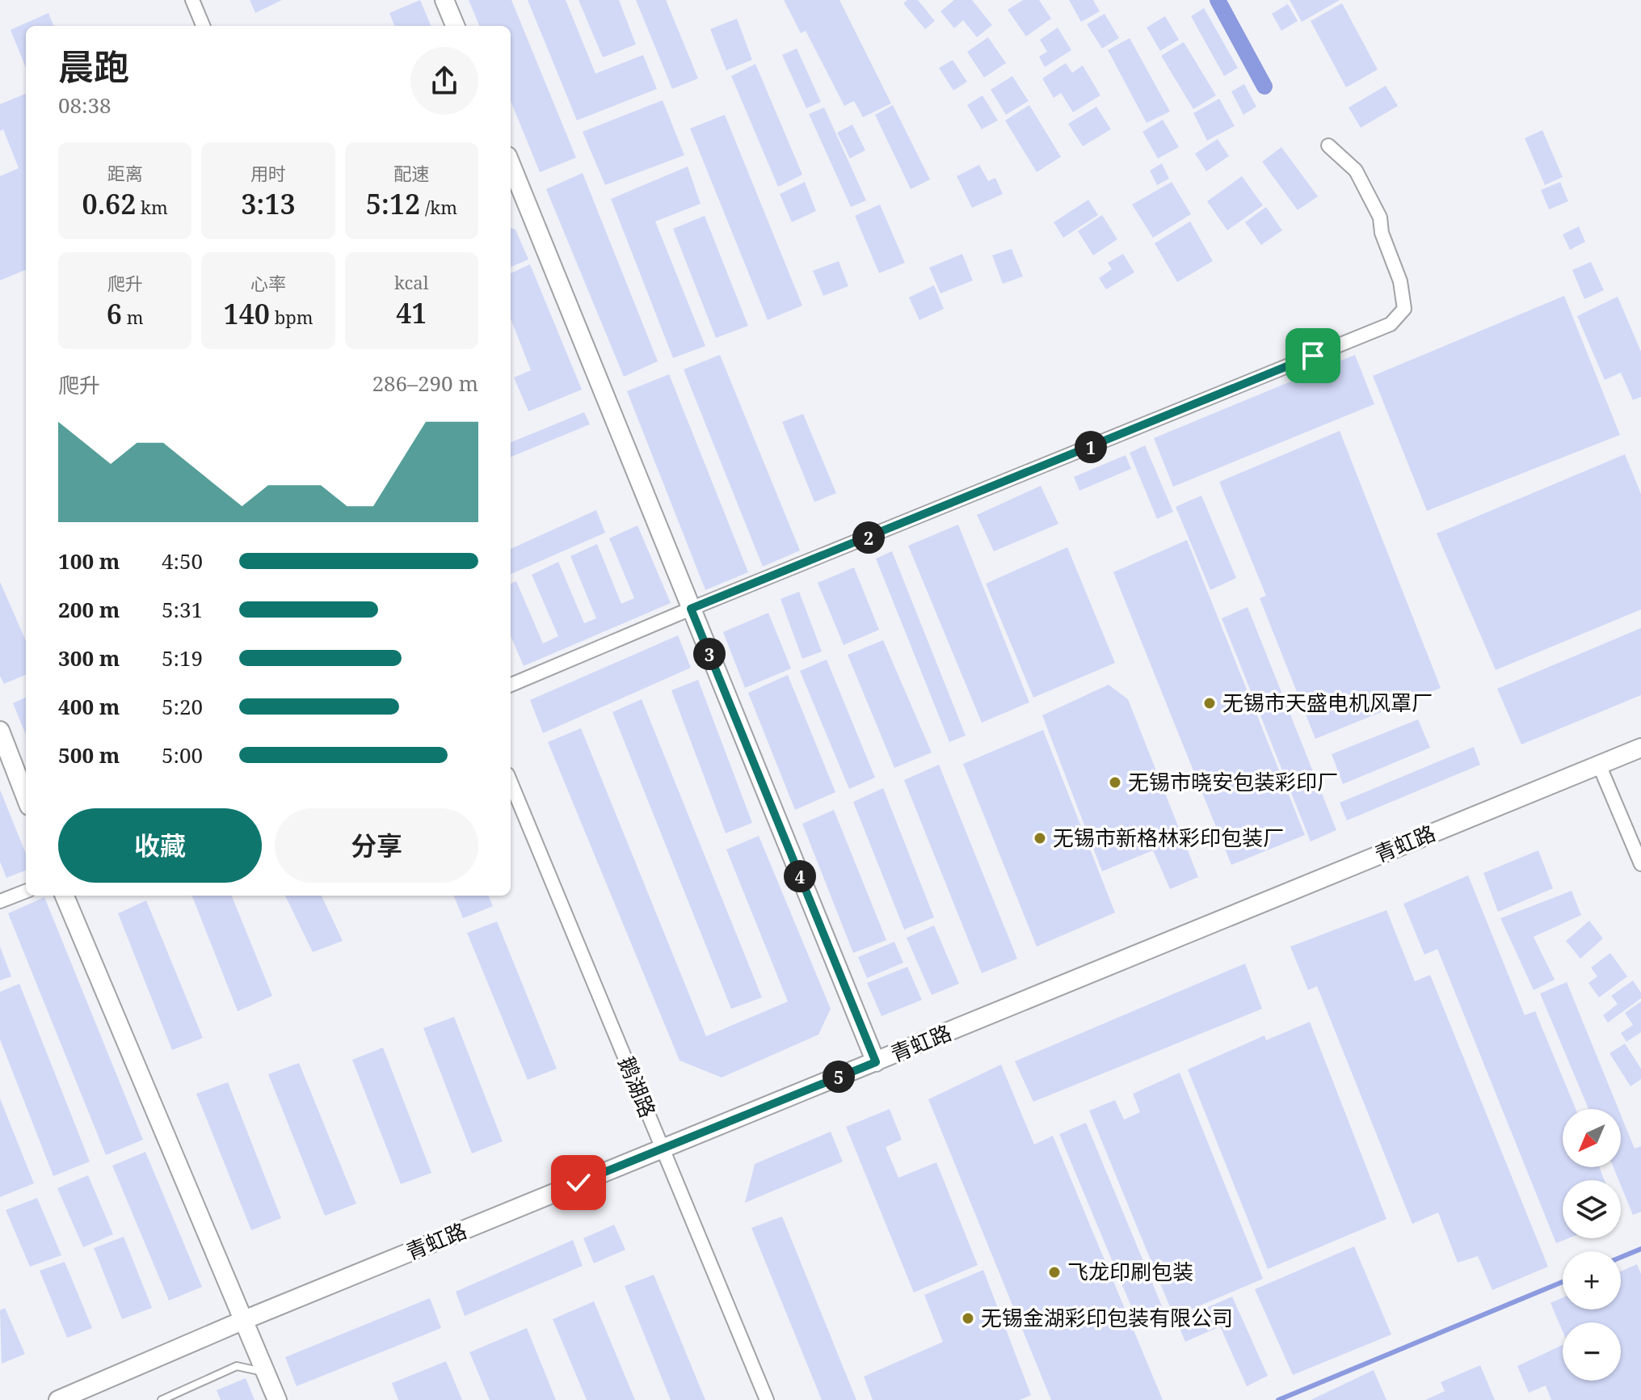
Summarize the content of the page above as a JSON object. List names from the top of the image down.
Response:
{
  "streets": {
    "street": ["青虹路", "鹅湖路"]
  },
  "crossings": [
    ["青虹路", "鹅湖路"]
  ],
  "places": [
    "无锡市天盛电机风罩厂",
    "无锡市晓安包装彩印厂",
    "无锡市新格林彩印包装厂",
    "飞龙印刷包装",
    "无锡金湖彩印包装有限公司"
  ],
  "north": "bottom left",
  "page": {
    "heading": ["晨跑", "08:38"],
    "stats": [
      ["距离", "0.62 km"],
      ["用时", "3:13"],
      ["配速", "5:12 /km"],
      ["爬升", "6 m"],
      ["心率", "140 bpm"],
      ["kcal", "41"]
    ],
    "chart": ["爬升", "286–290 m"],
    "pins": [
      "1",
      "2",
      "3",
      "4",
      "5"
    ],
    "list": [
      {
        "name": "100 m",
        "note": "4:50"
      },
      {
        "name": "200 m",
        "note": "5:31"
      },
      {
        "name": "300 m",
        "note": "5:19"
      },
      {
        "name": "400 m",
        "note": "5:20"
      },
      {
        "name": "500 m",
        "note": "5:00"
      }
    ],
    "buttons": ["收藏", "分享"],
    "map_buttons": ["+", "−"]
  }
}
